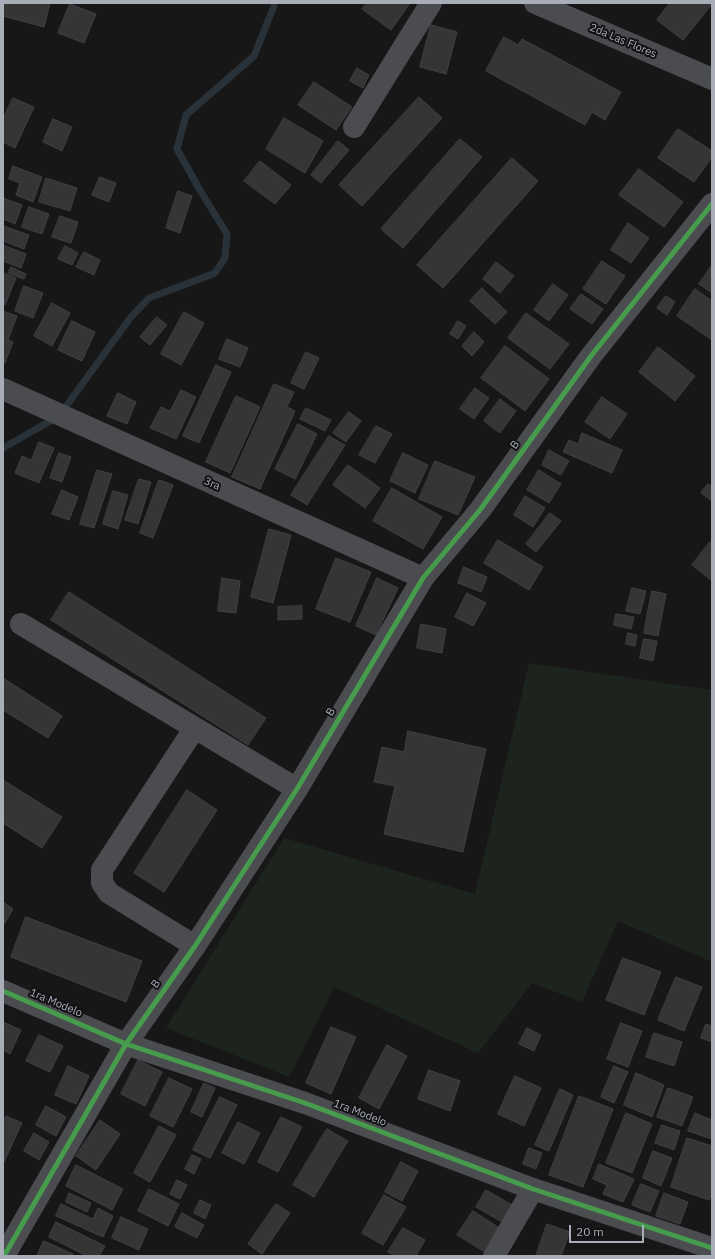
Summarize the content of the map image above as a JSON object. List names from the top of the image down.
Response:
{
  "streets": {
    "street": [
      "2da Las Flores",
      "B",
      "3ra",
      "1ra Modelo"
    ]
  },
  "crossings": [
    ["B", "3ra"],
    ["B", "1ra Modelo"]
  ],
  "scale_bar": "20 m"
}
